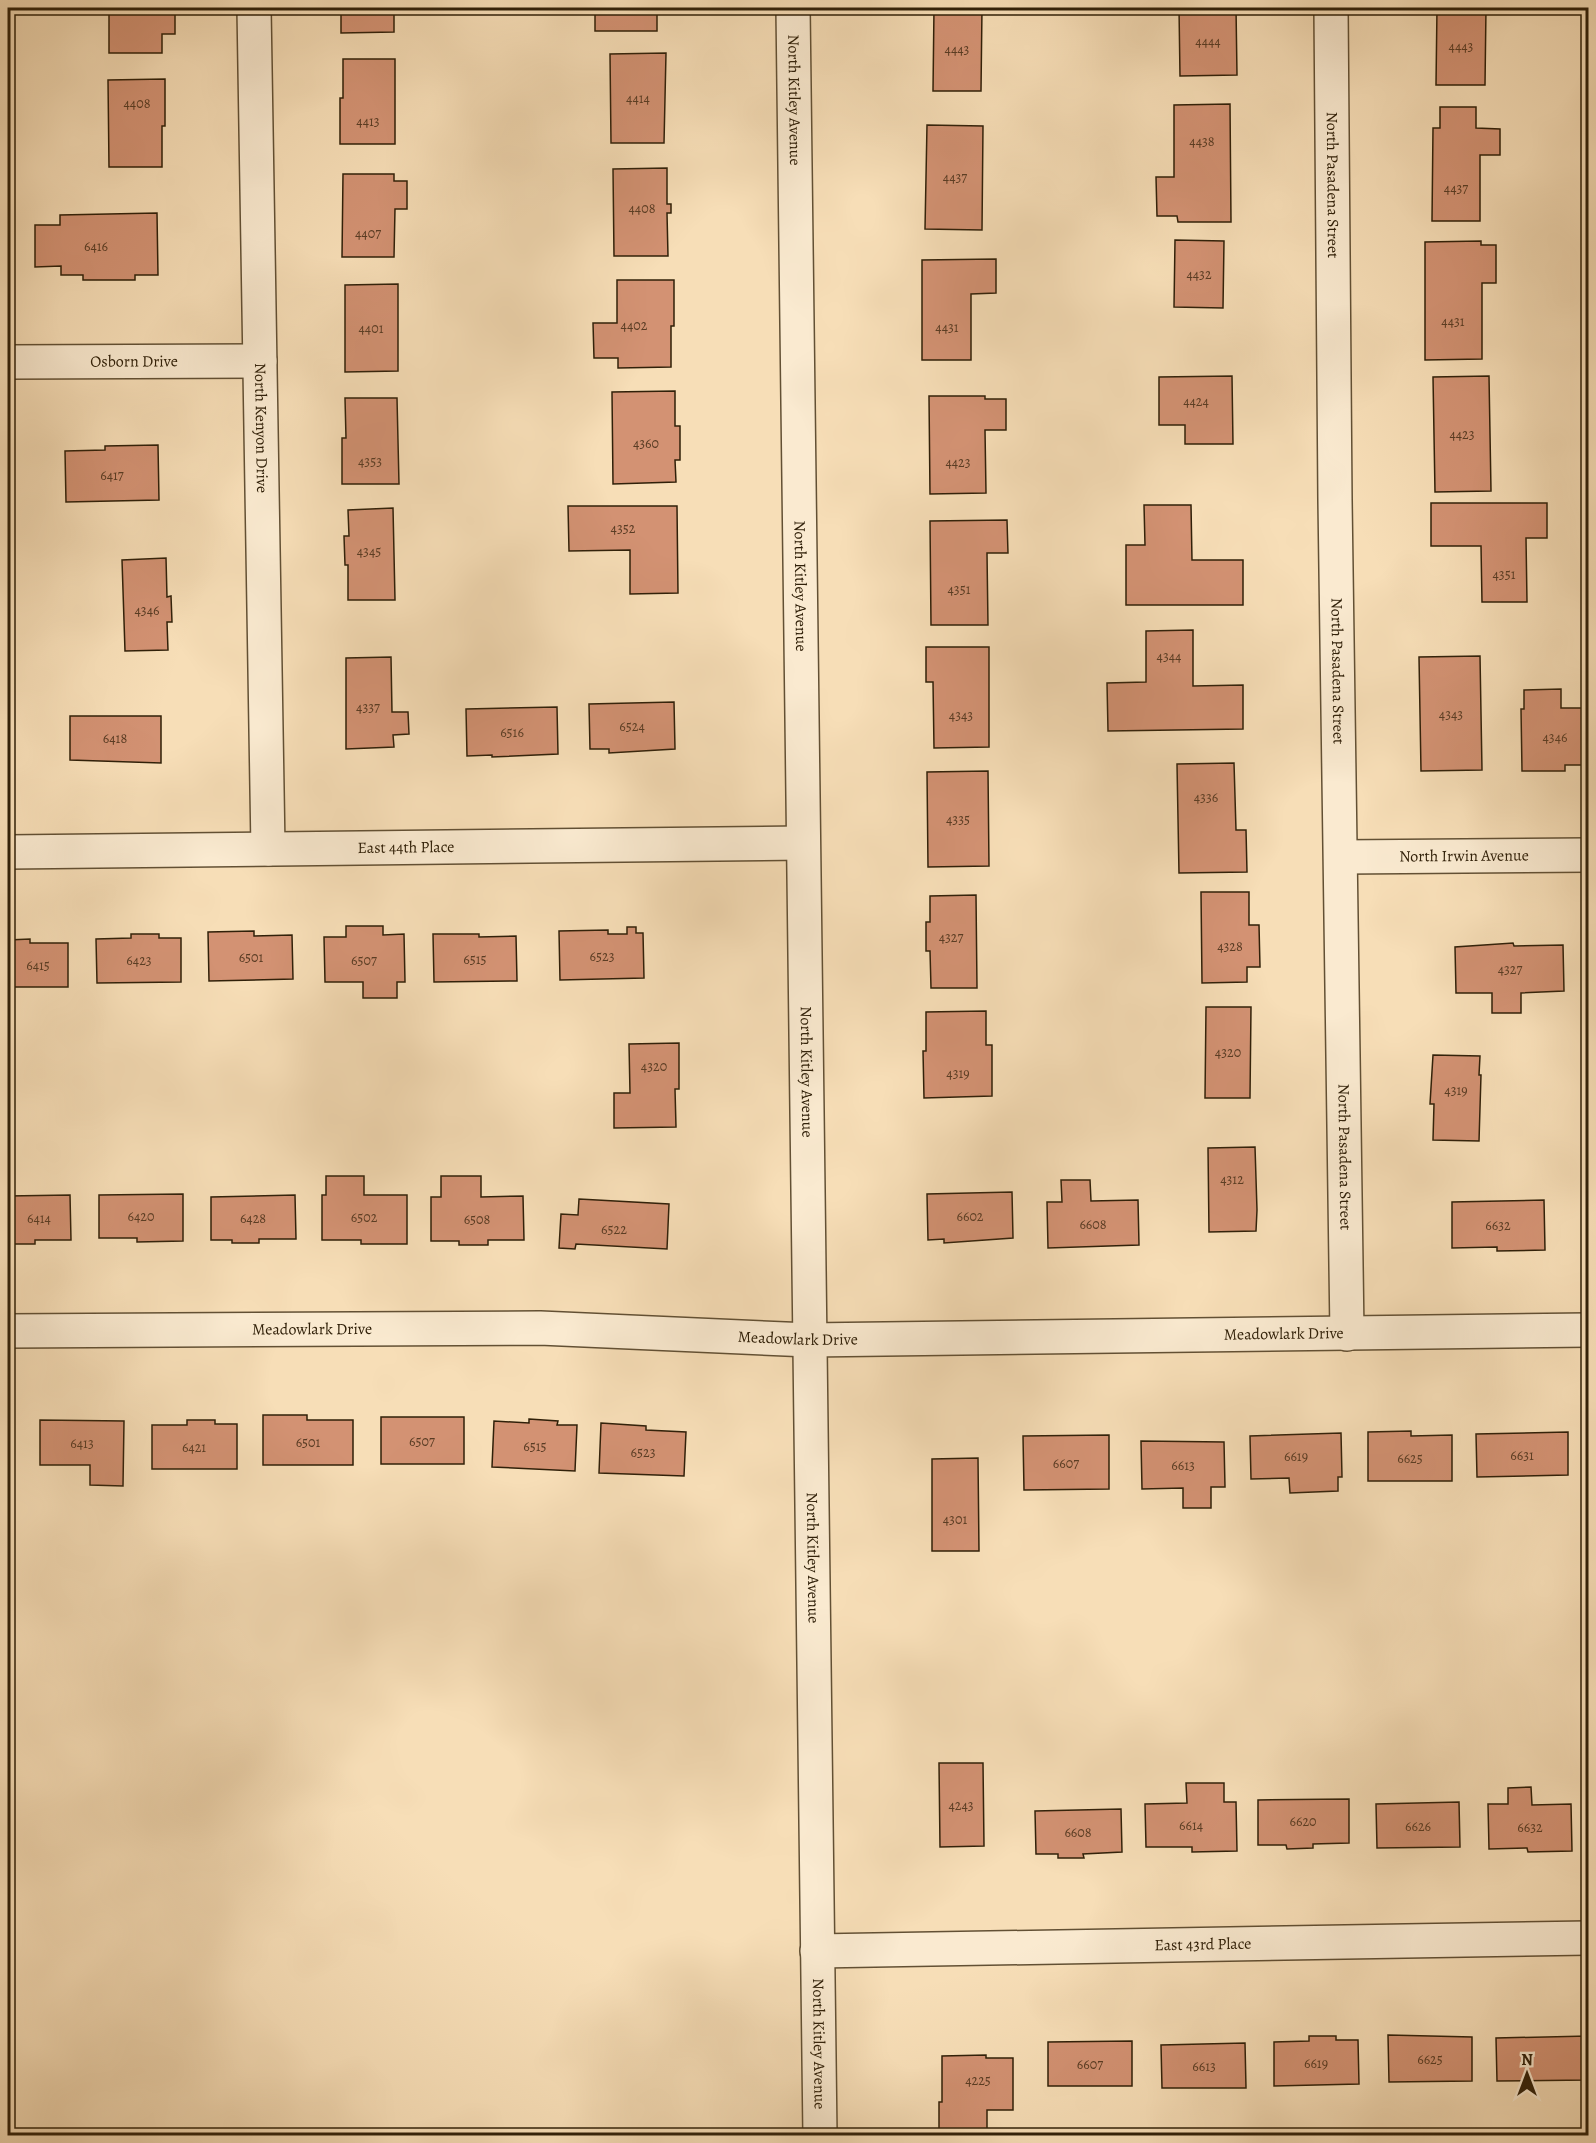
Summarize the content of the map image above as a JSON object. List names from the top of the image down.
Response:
{
  "streets": {
    "street": [
      "North Kitley Avenue",
      "North Pasadena Street",
      "Osborn Drive",
      "North Kenyon Drive",
      "East 44th Place",
      "North Irwin Avenue",
      "Meadowlark Drive",
      "East 43rd Place"
    ]
  },
  "crossings": [
    ["North Kitley Avenue", "East 44th Place"],
    ["North Kitley Avenue", "Meadowlark Drive"],
    ["North Kitley Avenue", "East 43rd Place"],
    ["North Pasadena Street", "North Irwin Avenue"],
    ["North Pasadena Street", "Meadowlark Drive"],
    ["Osborn Drive", "North Kenyon Drive"],
    ["North Kenyon Drive", "East 44th Place"]
  ],
  "house_numbers": [
    "4444",
    "4443",
    "4443",
    "4414",
    "4408",
    "4413",
    "4438",
    "4437",
    "4437",
    "4408",
    "4407",
    "6416",
    "4432",
    "4431",
    "4402",
    "4431",
    "4401",
    "4424",
    "4423",
    "4360",
    "4353",
    "4423",
    "6417",
    "4352",
    "4345",
    "4351",
    "4351",
    "4346",
    "4344",
    "4337",
    "4343",
    "4343",
    "6524",
    "6516",
    "4346",
    "6418",
    "4336",
    "4335",
    "4327",
    "4328",
    "6523",
    "6501",
    "6515",
    "6423",
    "6507",
    "6415",
    "4327",
    "4320",
    "4320",
    "4319",
    "4319",
    "4312",
    "6420",
    "6602",
    "6502",
    "6414",
    "6428",
    "6508",
    "6608",
    "6632",
    "6522",
    "6507",
    "6501",
    "6413",
    "6515",
    "6421",
    "6523",
    "6631",
    "6619",
    "6625",
    "6607",
    "6613",
    "4301",
    "4243",
    "6620",
    "6614",
    "6626",
    "6632",
    "6608",
    "6625",
    "6619",
    "6607",
    "6613",
    "4225"
  ],
  "north": "top"
}
